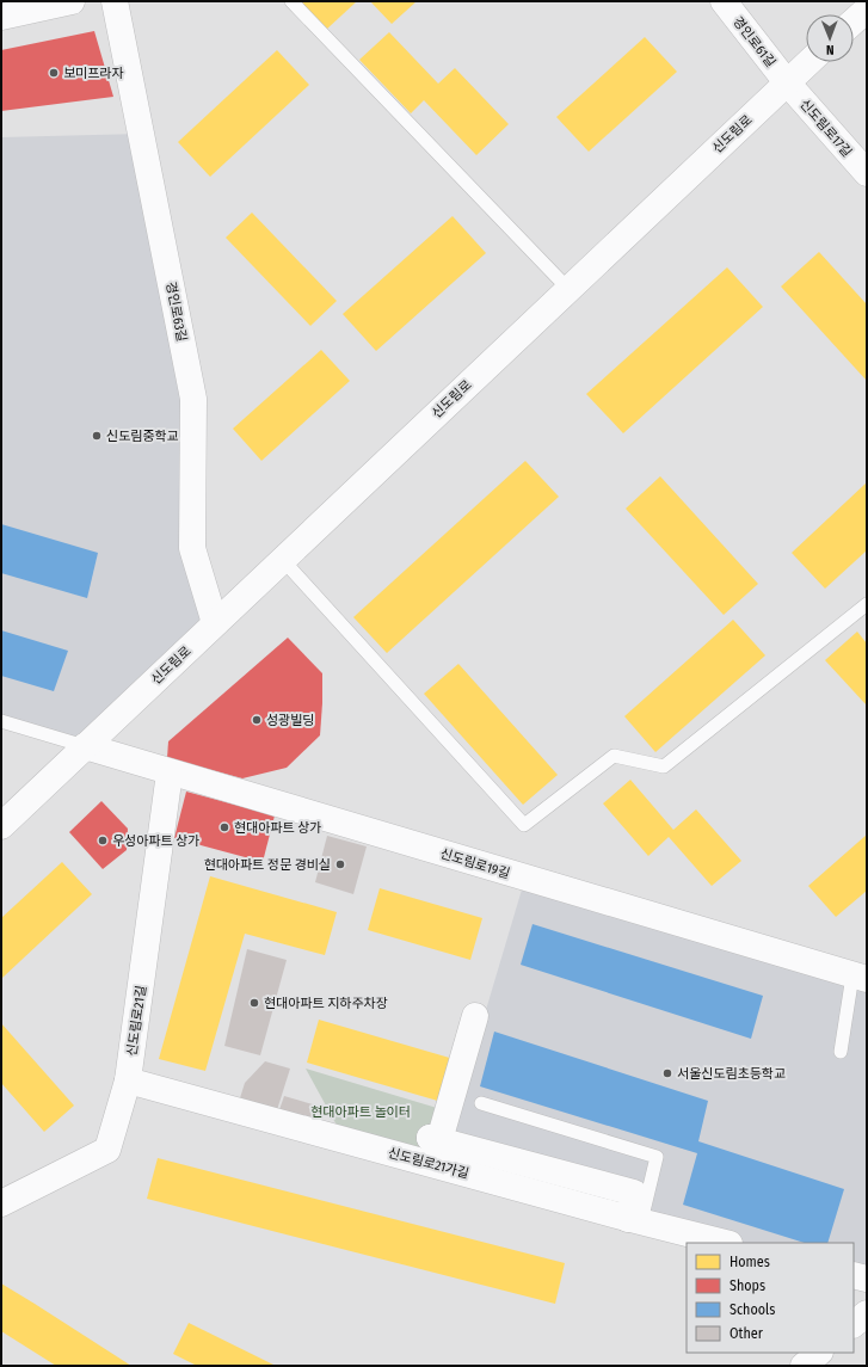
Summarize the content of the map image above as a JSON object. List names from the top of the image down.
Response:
{
  "streets": {
    "street": [
      "경인로61길",
      "신도림로17길",
      "신도림로",
      "경인로63길",
      "신도림로19길",
      "신도림로21길",
      "신도림로21가길"
    ]
  },
  "crossings": [
    ["경인로61길", "신도림로17길"],
    ["경인로61길", "신도림로"],
    ["신도림로17길", "신도림로"],
    ["신도림로", "경인로63길"],
    ["신도림로", "신도림로19길"],
    ["신도림로19길", "신도림로21길"],
    ["신도림로21길", "신도림로21가길"]
  ],
  "parks": ["현대아파트 놀이터"],
  "places": [
    "보미프라자",
    "신도림중학교",
    "성광빌딩",
    "현대아파트 상가",
    "우성아파트 상가",
    "현대아파트 정문 경비실",
    "현대아파트 지하주차장",
    "서울신도림초등학교"
  ],
  "legend": [
    "Homes",
    "Shops",
    "Schools",
    "Other"
  ],
  "north": "bottom"
}
